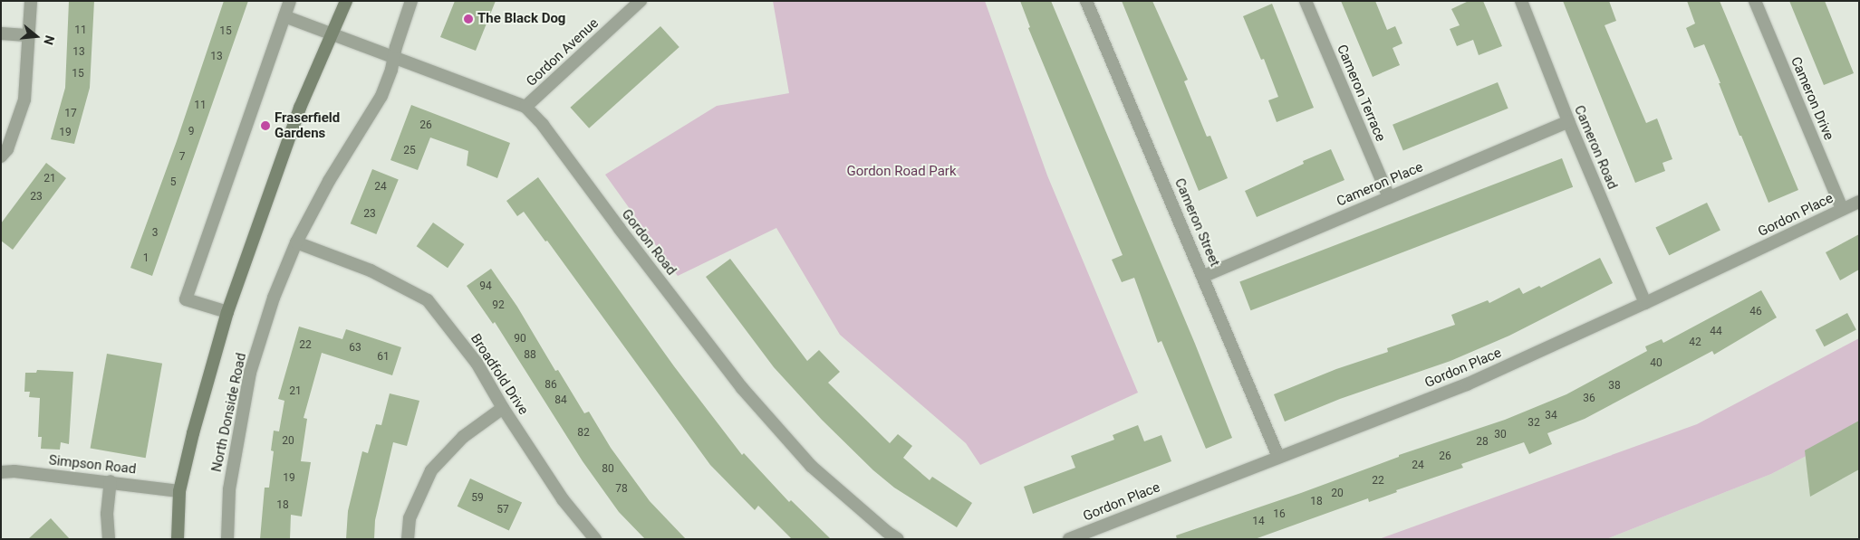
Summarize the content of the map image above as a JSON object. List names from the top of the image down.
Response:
{
  "streets": {
    "main road": ["North Donside Road"],
    "street": [
      "Gordon Avenue",
      "Cameron Terrace",
      "Cameron Drive",
      "Cameron Road",
      "Cameron Place",
      "Gordon Place",
      "Cameron Street",
      "Gordon Road",
      "Broadfold Drive",
      "Simpson Road"
    ]
  },
  "crossings": [
    ["Gordon Avenue", "Gordon Road"],
    ["Cameron Terrace", "Cameron Place"],
    ["Cameron Drive", "Gordon Place"],
    ["Cameron Road", "Cameron Place"],
    ["Cameron Road", "Gordon Place"],
    ["Cameron Place", "Cameron Street"],
    ["Gordon Place", "Cameron Street"],
    ["Gordon Road", "North Donside Road"],
    ["Broadfold Drive", "North Donside Road"],
    ["North Donside Road", "Simpson Road"]
  ],
  "parks": ["Gordon Road Park"],
  "places": ["The Black Dog", "Fraserfield Gardens"],
  "house_numbers": [
    "11",
    "15",
    "13",
    "13",
    "15",
    "11",
    "17",
    "26",
    "9",
    "19",
    "25",
    "7",
    "21",
    "5",
    "24",
    "23",
    "23",
    "3",
    "1",
    "94",
    "92",
    "46",
    "44",
    "90",
    "42",
    "22",
    "63",
    "88",
    "61",
    "40",
    "86",
    "38",
    "21",
    "36",
    "84",
    "34",
    "32",
    "82",
    "30",
    "20",
    "28",
    "26",
    "24",
    "80",
    "19",
    "22",
    "78",
    "20",
    "59",
    "18",
    "18",
    "57",
    "16",
    "14"
  ],
  "north": "right"
}
